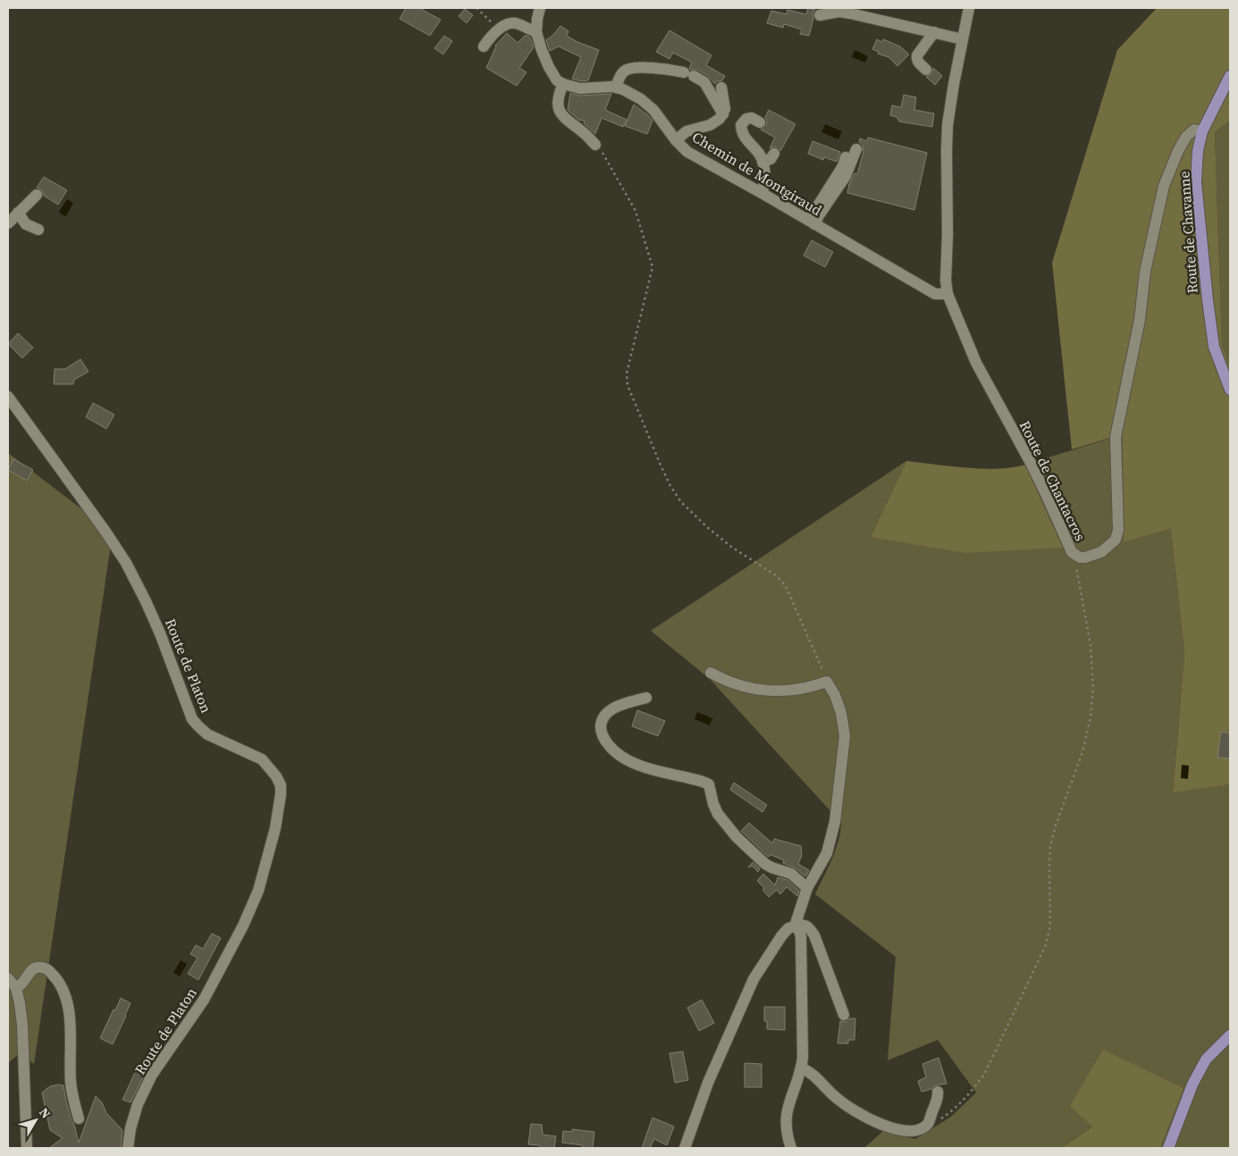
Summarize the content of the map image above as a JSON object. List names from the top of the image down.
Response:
{
  "streets": {
    "main road": ["Route de Chavanne"],
    "street": ["Chemin de Montgiraud", "Route de Chantacros", "Route de Platon"]
  },
  "crossings": [
    ["Chemin de Montgiraud", "Route de Chantacros"],
    ["Route de Chavanne", "Route de Chantacros"]
  ],
  "north": "top right"
}
